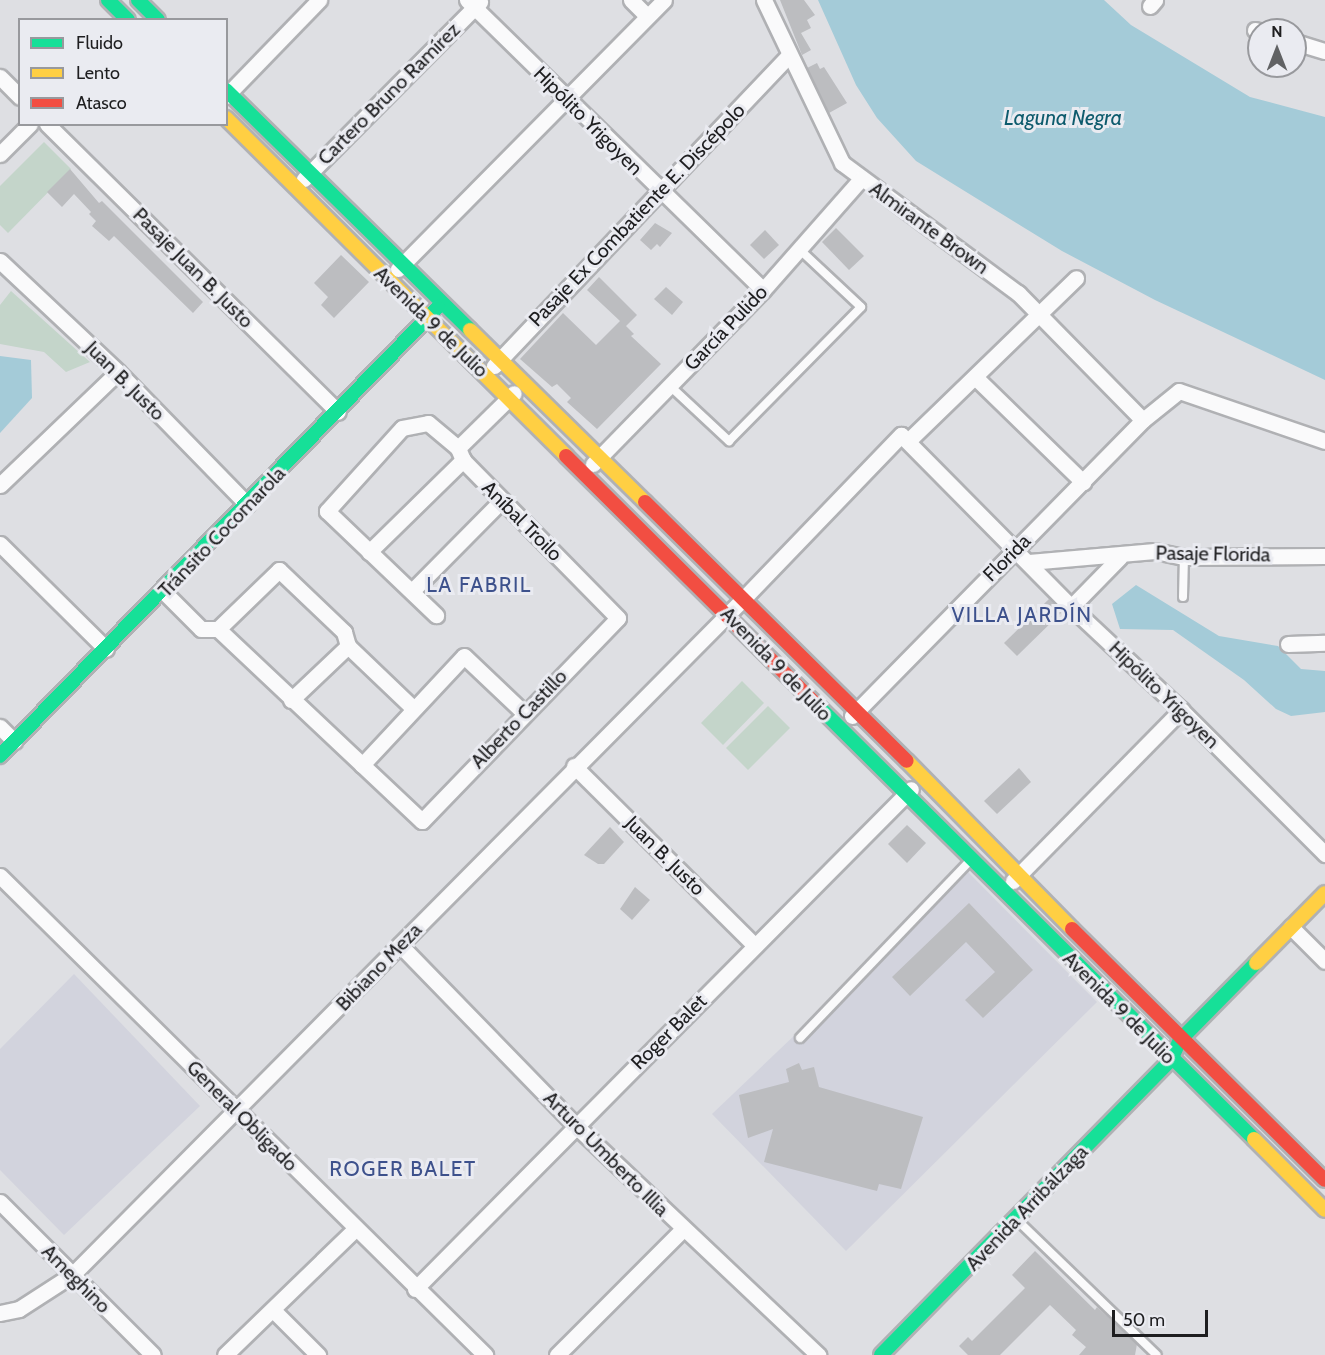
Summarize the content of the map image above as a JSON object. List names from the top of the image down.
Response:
{
  "streets": {
    "main road": ["Avenida 9 de Julio", "Tránsito Cocomarola", "Avenida Arribálzaga"],
    "street": [
      "Cartero Bruno Ramírez",
      "Hipólito Yrigoyen",
      "Pasaje Ex Combatiente E. Discépolo",
      "Almirante Brown",
      "Pasaje Juan B. Justo",
      "García Pulido",
      "Juan B. Justo",
      "Aníbal Troilo",
      "Pasaje Florida",
      "Florida",
      "Alberto Castillo",
      "Bibiano Meza",
      "Roger Balet",
      "General Obligado",
      "Arturo Umberto Illia",
      "Ameghino"
    ]
  },
  "crossings": [
    ["Cartero Bruno Ramírez", "Hipólito Yrigoyen"],
    ["Cartero Bruno Ramírez", "Avenida 9 de Julio"],
    ["Hipólito Yrigoyen", "Pasaje Ex Combatiente E. Discépolo"],
    ["Hipólito Yrigoyen", "García Pulido"],
    ["Hipólito Yrigoyen", "Pasaje Florida"],
    ["Hipólito Yrigoyen", "Florida"],
    ["Hipólito Yrigoyen", "Bibiano Meza"],
    ["Pasaje Ex Combatiente E. Discépolo", "Almirante Brown"],
    ["Pasaje Ex Combatiente E. Discépolo", "Avenida 9 de Julio"],
    ["Almirante Brown", "García Pulido"],
    ["Almirante Brown", "Florida"],
    ["Almirante Brown", "Bibiano Meza"],
    ["Pasaje Juan B. Justo", "Tránsito Cocomarola"],
    ["Avenida 9 de Julio", "García Pulido"],
    ["Avenida 9 de Julio", "Tránsito Cocomarola"],
    ["Avenida 9 de Julio", "Florida"],
    ["Avenida 9 de Julio", "Bibiano Meza"],
    ["Avenida 9 de Julio", "Roger Balet"],
    ["Avenida 9 de Julio", "Avenida Arribálzaga"],
    ["Juan B. Justo", "Tránsito Cocomarola"],
    ["Juan B. Justo", "Bibiano Meza"],
    ["Juan B. Justo", "Roger Balet"],
    ["Aníbal Troilo", "Alberto Castillo"],
    ["Bibiano Meza", "General Obligado"],
    ["Bibiano Meza", "Arturo Umberto Illia"],
    ["Bibiano Meza", "Ameghino"],
    ["Roger Balet", "General Obligado"],
    ["Roger Balet", "Arturo Umberto Illia"]
  ],
  "districts": ["LA FABRIL", "VILLA JARDÍN", "ROGER BALET"],
  "water": ["Laguna Negra"],
  "legend": ["Fluido", "Lento", "Atasco"],
  "scale_bar": "50 m",
  "north": "top"
}
